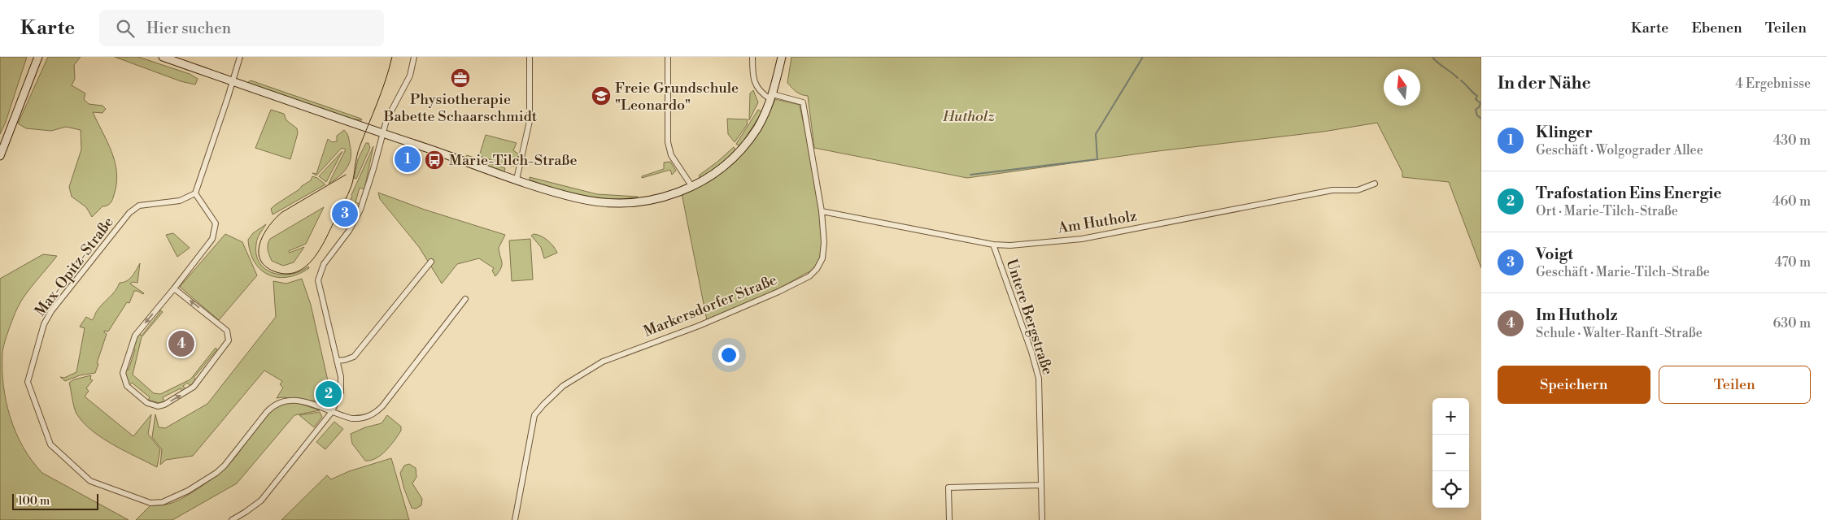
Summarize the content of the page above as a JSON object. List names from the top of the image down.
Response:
{
  "streets": {
    "street": [
      "Am Hutholz",
      "Max-Opitz-Straße",
      "Markersdorfer Straße",
      "Untere Bergstraße"
    ]
  },
  "crossings": [
    ["Am Hutholz", "Markersdorfer Straße"],
    ["Am Hutholz", "Untere Bergstraße"]
  ],
  "parks": ["Hutholz"],
  "places": {
    "office": ["Physiotherapie Babette Schaarschmidt"],
    "school or university": ["Freie Grundschule \"Leonardo\""],
    "bus stop": ["Marie-Tilch-Straße"]
  },
  "scale_bar": "100 m",
  "north": "top",
  "page": {
    "header": "Karte",
    "search": "Hier suchen",
    "nav": ["Karte", "Ebenen", "Teilen"],
    "heading": ["In der Nähe", "4 Ergebnisse"],
    "list": [
      {
        "mark": "1",
        "name": "Klinger",
        "note": "Geschäft · Wolgograder Allee",
        "value": "430 m"
      },
      {
        "mark": "2",
        "name": "Trafostation Eins Energie",
        "note": "Ort · Marie-Tilch-Straße",
        "value": "460 m"
      },
      {
        "mark": "3",
        "name": "Voigt",
        "note": "Geschäft · Marie-Tilch-Straße",
        "value": "470 m"
      },
      {
        "mark": "4",
        "name": "Im Hutholz",
        "note": "Schule · Walter-Ranft-Straße",
        "value": "630 m"
      }
    ],
    "pins": [
      "1",
      "3",
      "4",
      "2"
    ],
    "buttons": ["Speichern", "Teilen"],
    "map_buttons": ["+", "−"],
    "scale": "100 m"
  }
}
